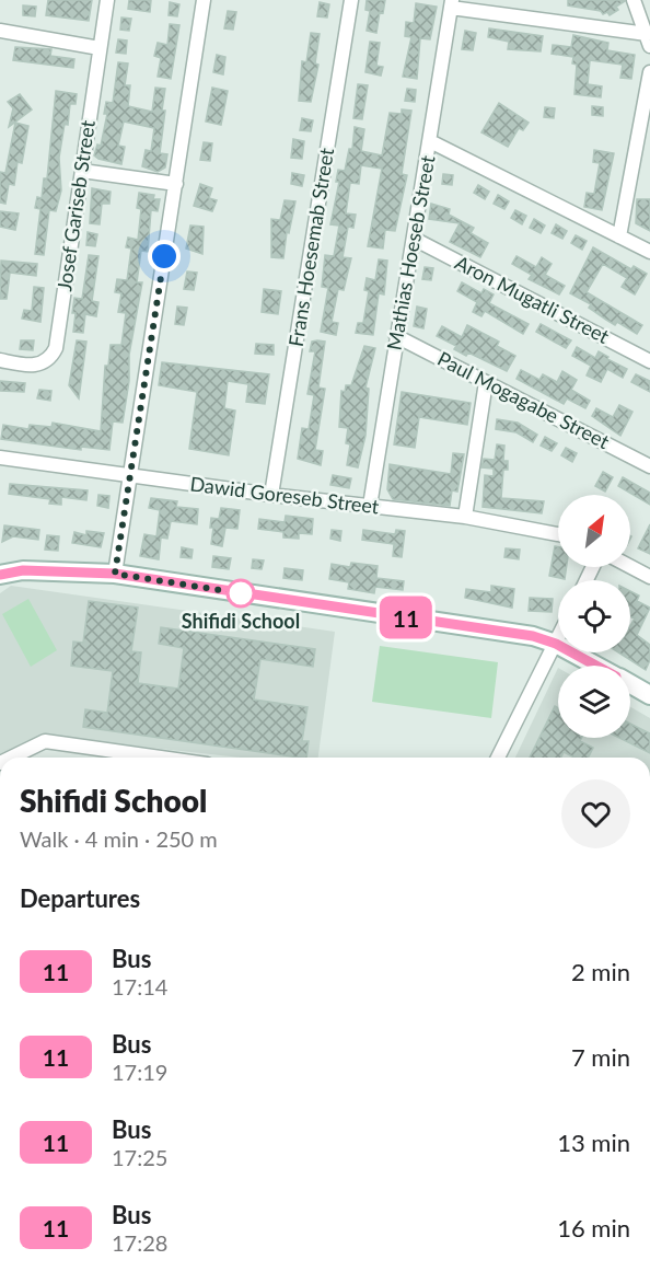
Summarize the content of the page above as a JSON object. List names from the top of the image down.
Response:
{
  "streets": {
    "street": [
      "Josef Gariseb Street",
      "Frans Hoesemab Street",
      "Mathias Hoeseb Street",
      "Aron Mugatli Street",
      "Paul Mogagabe Street",
      "Dawid Goreseb Street"
    ]
  },
  "crossings": [
    ["Frans Hoesemab Street", "Dawid Goreseb Street"],
    ["Mathias Hoeseb Street", "Aron Mugatli Street"],
    ["Mathias Hoeseb Street", "Paul Mogagabe Street"],
    ["Mathias Hoeseb Street", "Dawid Goreseb Street"]
  ],
  "places": ["Shifidi School"],
  "lines": ["bus line 11"],
  "north": "top right",
  "page": {
    "on_map": "11",
    "heading": [
      ["Shifidi School", "Walk · 4 min · 250 m"],
      "Departures"
    ],
    "list": [
      {
        "mark": "11",
        "name": "Bus",
        "note": "17:14",
        "value": "2 min"
      },
      {
        "mark": "11",
        "name": "Bus",
        "note": "17:19",
        "value": "7 min"
      },
      {
        "mark": "11",
        "name": "Bus",
        "note": "17:25",
        "value": "13 min"
      },
      {
        "mark": "11",
        "name": "Bus",
        "note": "17:28",
        "value": "16 min"
      }
    ]
  }
}
